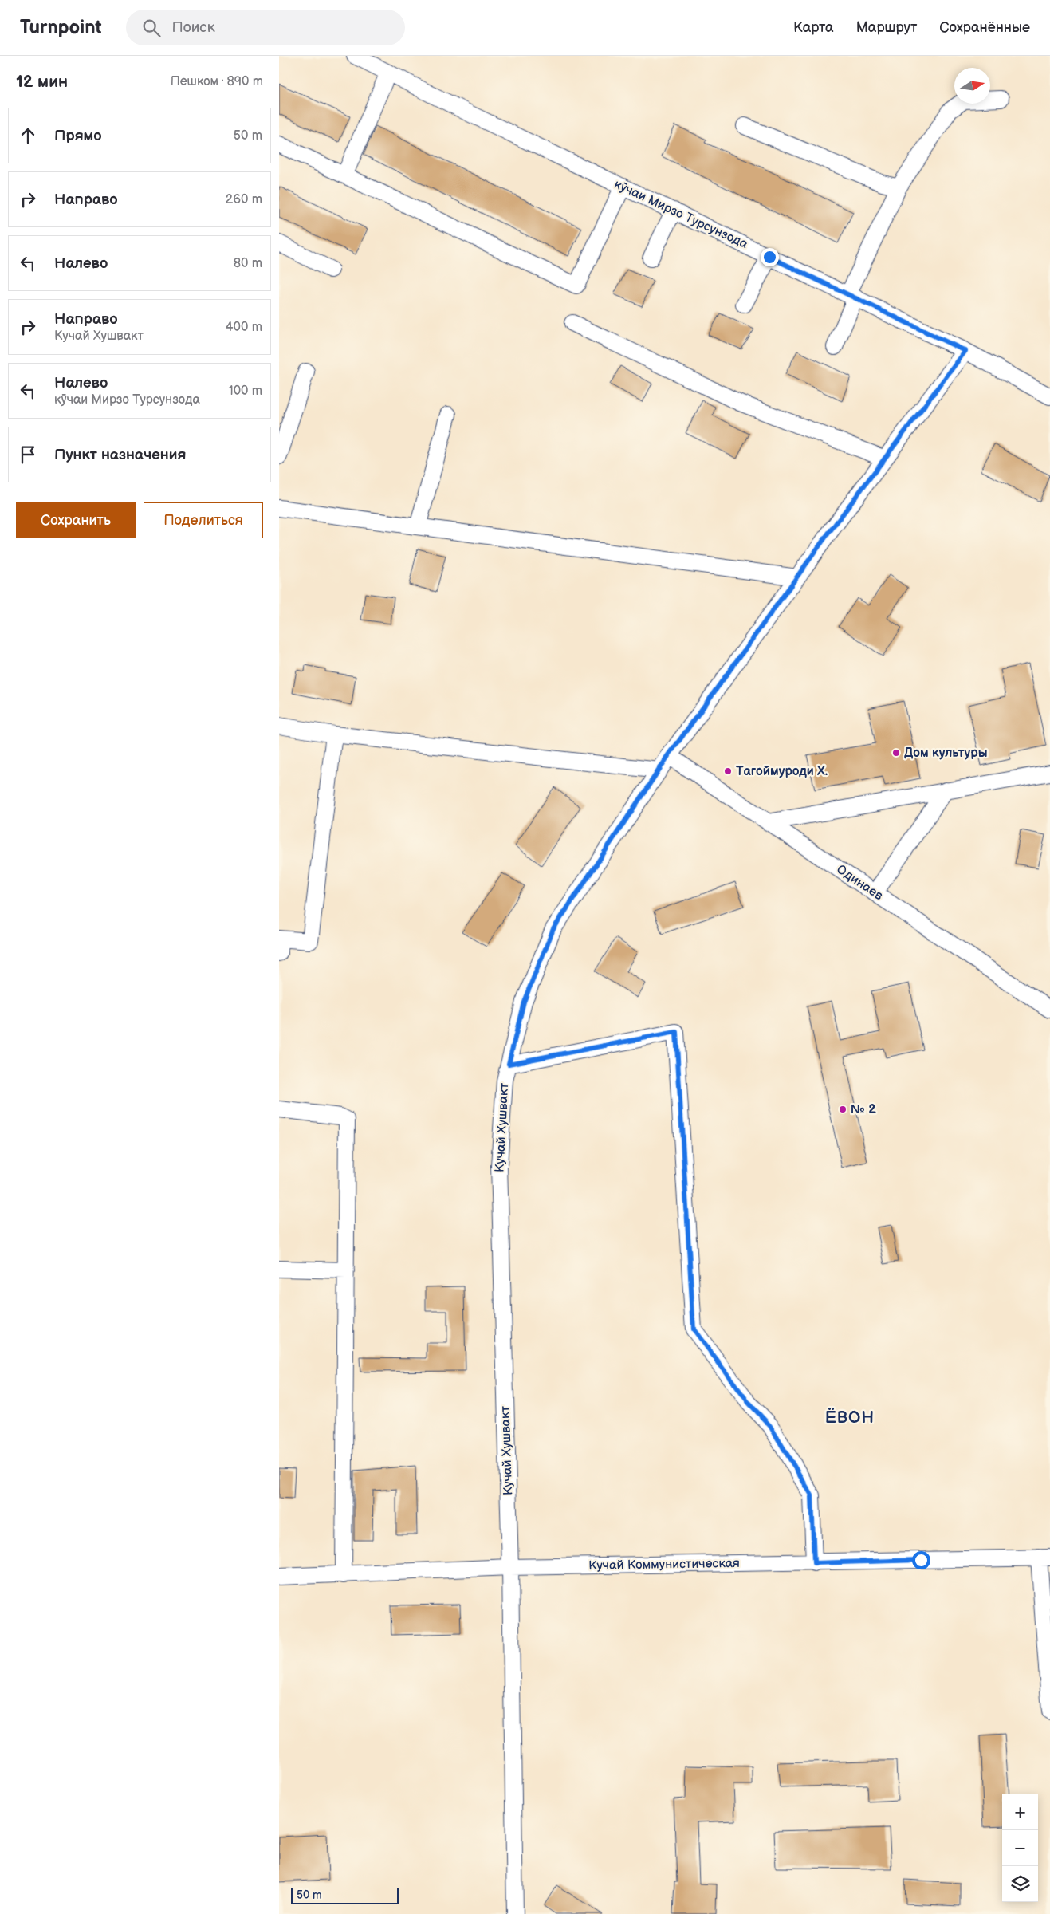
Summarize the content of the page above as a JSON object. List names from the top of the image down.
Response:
{
  "streets": {
    "street": [
      "кӯчаи Мирзо Турсунзода",
      "Одинаев",
      "Кучай Хушвакт",
      "Кучай Коммунистическая"
    ]
  },
  "crossings": [
    ["кӯчаи Мирзо Турсунзода", "Кучай Хушвакт"],
    ["Одинаев", "Кучай Хушвакт"],
    ["Кучай Хушвакт", "Кучай Коммунистическая"]
  ],
  "districts": ["ЁВОН"],
  "places": ["Дом культуры", "Тагоймуроди Х.", "№ 2"],
  "scale_bar": "50 m",
  "north": "right",
  "page": {
    "header": "Turnpoint",
    "search": "Поиск",
    "nav": ["Карта", "Маршрут", "Сохранённые"],
    "heading": ["12 мин", "Пешком · 890 m"],
    "list": [
      ["Прямо", "50 m"],
      ["Направо", "260 m"],
      ["Налево", "80 m"],
      ["Направо", "Кучай Хушвакт", "400 m"],
      ["Налево", "кӯчаи Мирзо Турсунзода", "100 m"],
      "Пункт назначения"
    ],
    "buttons": ["Сохранить", "Поделиться"],
    "map_buttons": ["+", "−"],
    "scale": "50 m"
  }
}
